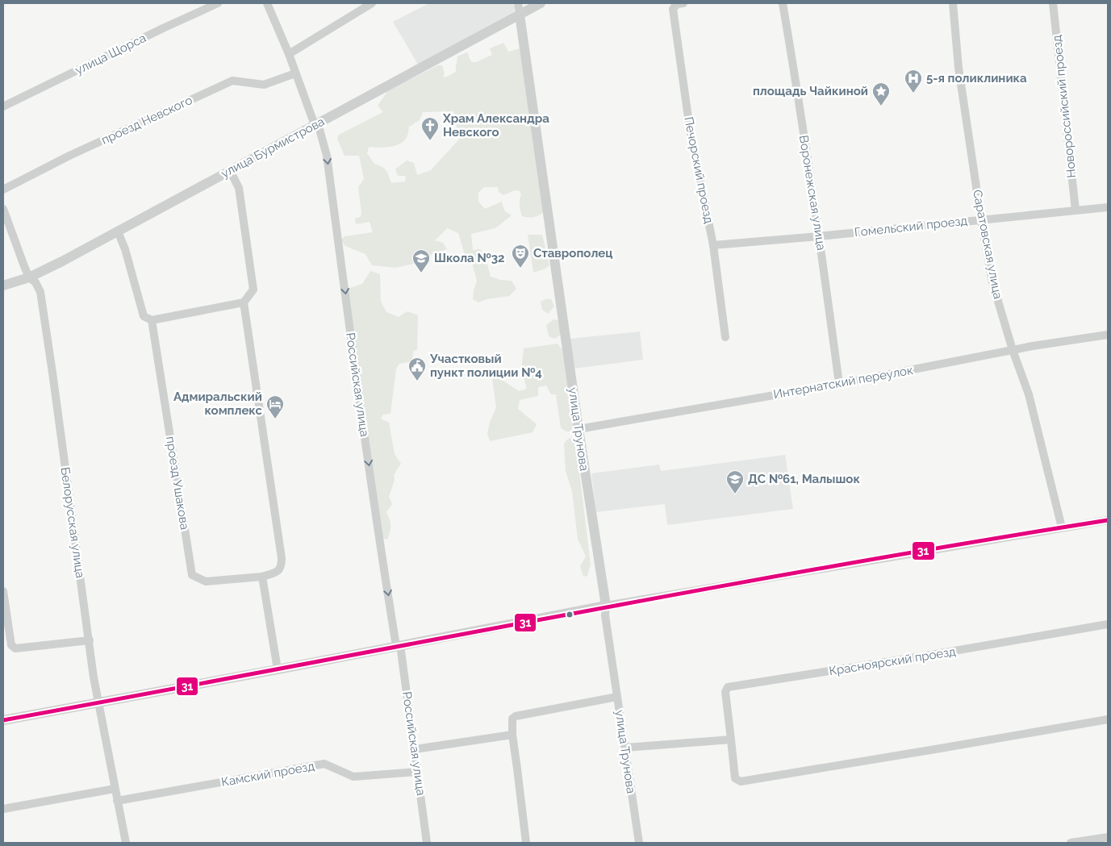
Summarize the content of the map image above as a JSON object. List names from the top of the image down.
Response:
{
  "streets": {
    "street": [
      "улица Щорса",
      "Новороссийский проезд",
      "проезд Невского",
      "улица Бурмистрова",
      "Печорский проезд",
      "Воронежская улица",
      "Гомельский проезд",
      "Саратовская улица",
      "Интернатский переулок",
      "Российская улица",
      "улица Трунова",
      "проезд Ушакова",
      "Белорусская улица",
      "Красноярский проезд",
      "Камский проезд"
    ]
  },
  "crossings": [
    ["Новороссийский проезд", "Гомельский проезд"],
    ["проезд Невского", "Российская улица"],
    ["улица Бурмистрова", "Российская улица"],
    ["улица Бурмистрова", "улица Трунова"],
    ["улица Бурмистрова", "проезд Ушакова"],
    ["улица Бурмистрова", "Белорусская улица"],
    ["Печорский проезд", "Гомельский проезд"],
    ["Воронежская улица", "Гомельский проезд"],
    ["Воронежская улица", "Интернатский переулок"],
    ["Гомельский проезд", "Саратовская улица"],
    ["Саратовская улица", "Интернатский переулок"],
    ["Интернатский переулок", "улица Трунова"],
    ["Российская улица", "Камский проезд"],
    ["Белорусская улица", "Камский проезд"]
  ],
  "one_way": ["Российская улица"],
  "places": {
    "hospital": ["5-я поликлиника"],
    "place": ["площадь Чайкиной"],
    "church": ["Храм Александра Невского"],
    "theatre": ["Ставрополец"],
    "school or university": ["Школа №32", "ДС №61, Малышок"],
    "public building": ["Участковый пункт полиции №4"],
    "hotel": ["Адмиральский комплекс"]
  },
  "lines": ["transit line 31"]
}
